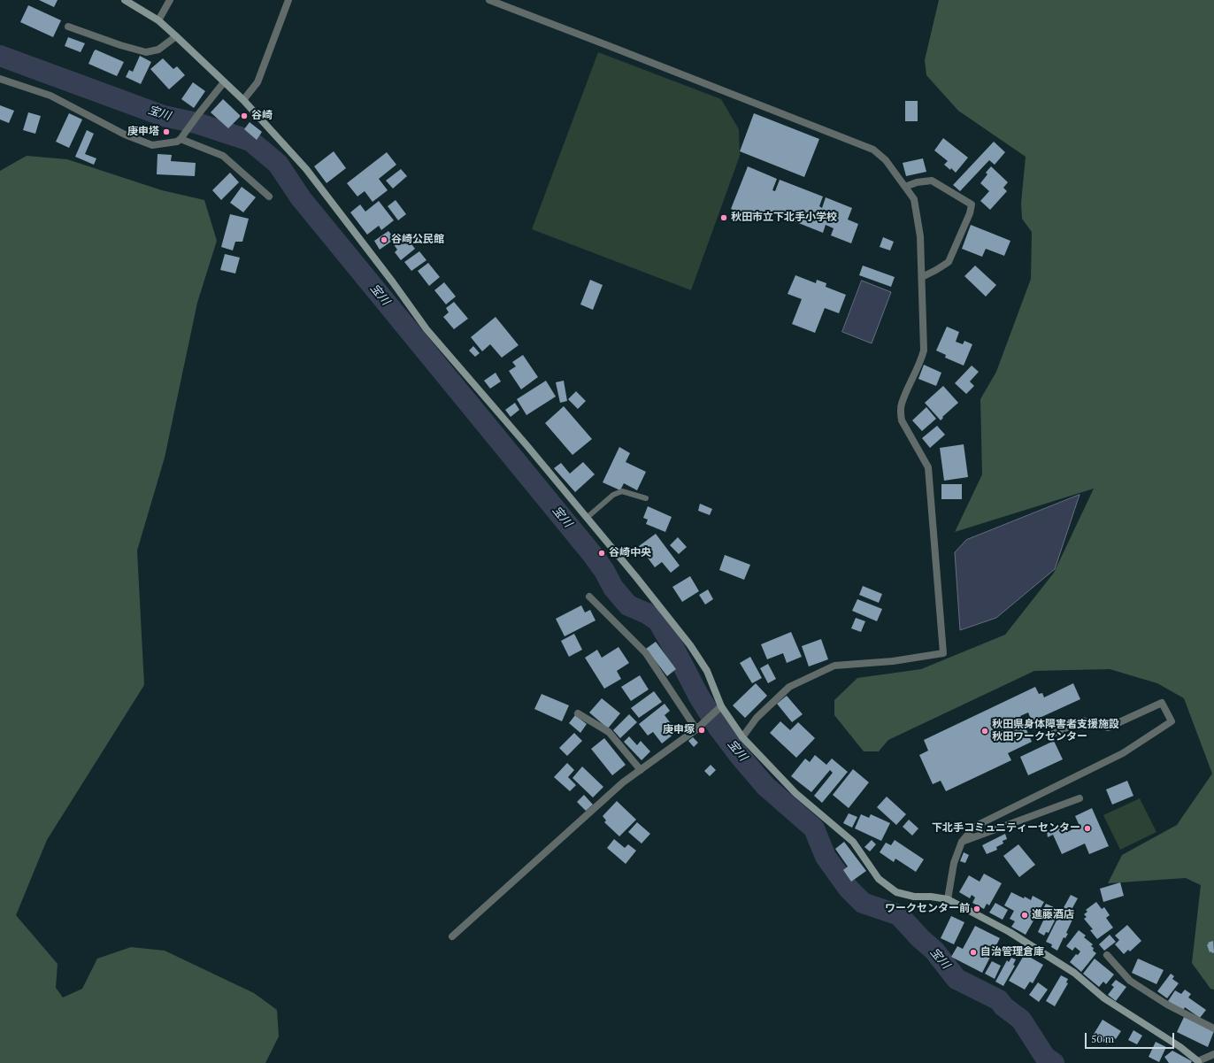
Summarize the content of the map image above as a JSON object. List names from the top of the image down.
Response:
{
  "water": ["宝川"],
  "places": [
    "谷崎",
    "庚申塔",
    "秋田市立下北手小学校",
    "谷崎公民館",
    "谷崎中央",
    "庚申塚",
    "秋田県身体障害者支援施設 秋田ワークセンター",
    "下北手コミュニティーセンター",
    "ワークセンター前",
    "進藤酒店",
    "自治管理倉庫"
  ],
  "scale_bar": "50 m"
}
